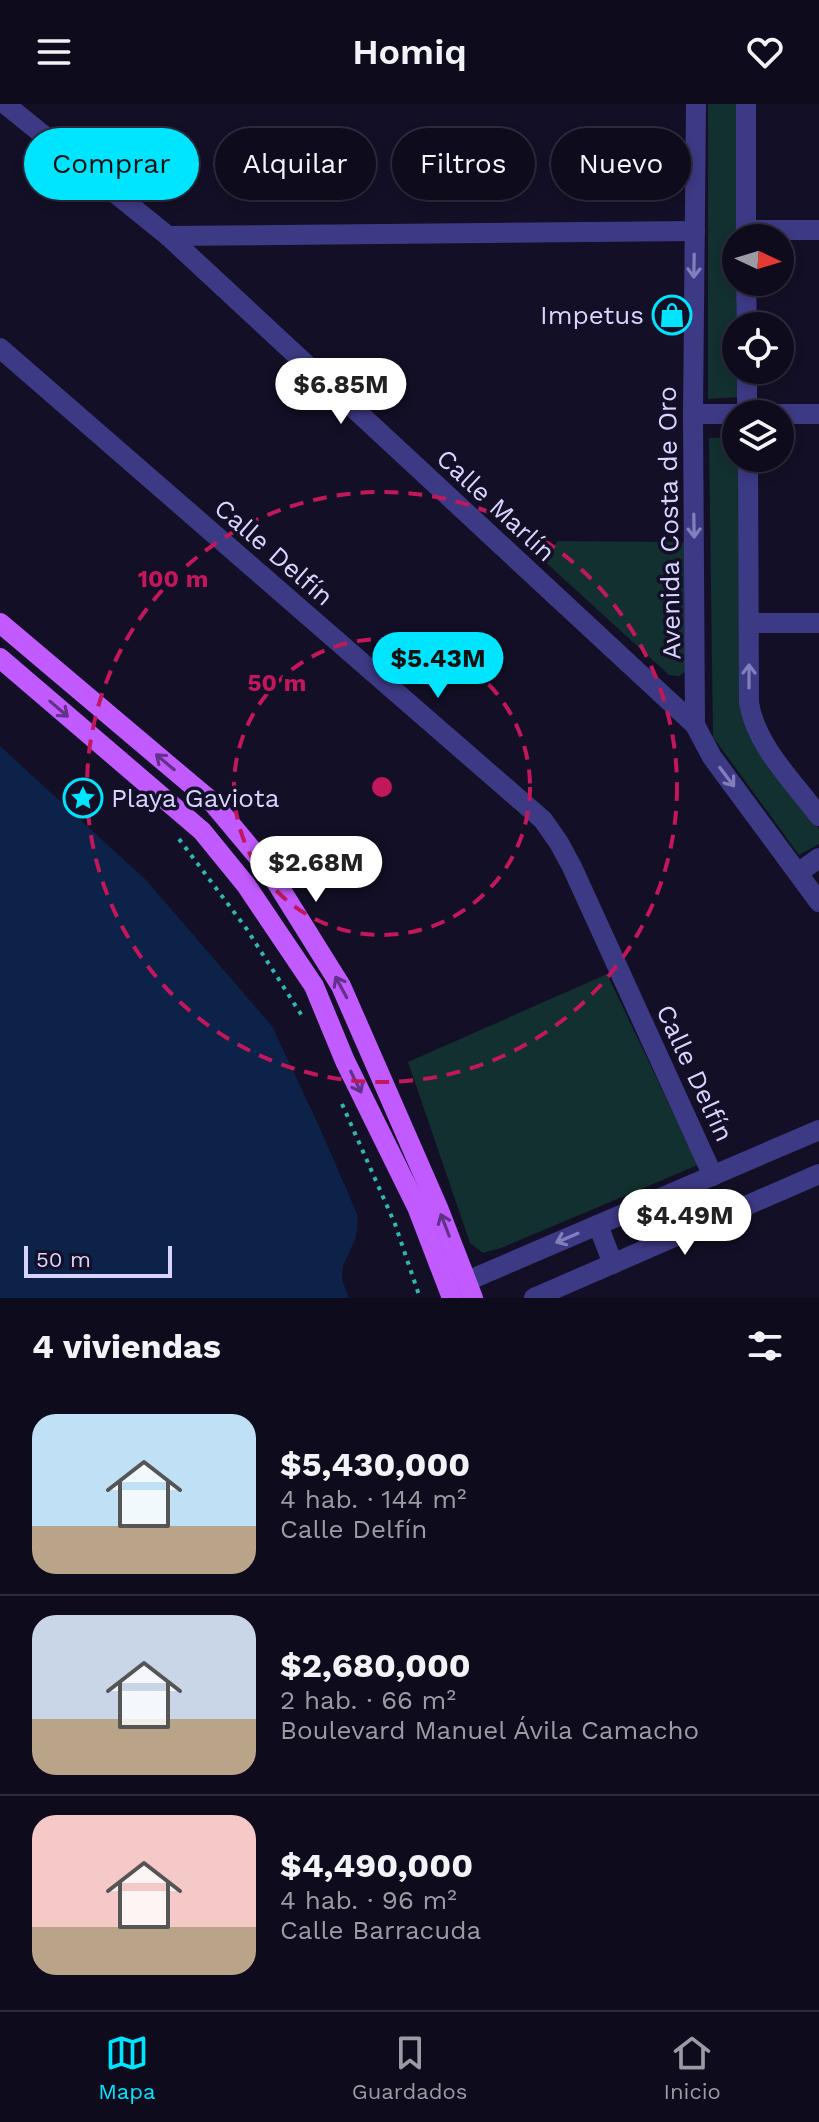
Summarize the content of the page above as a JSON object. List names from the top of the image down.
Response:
{
  "streets": {
    "street": ["Calle Marlín", "Avenida Costa de Oro", "Calle Delfín"]
  },
  "crossings": [
    ["Calle Marlín", "Avenida Costa de Oro"]
  ],
  "places": {
    "shop": ["Impetus"],
    "place": ["Playa Gaviota"]
  },
  "scale_bar": "50 m",
  "north": "right",
  "page": {
    "header": "Homiq",
    "chip": [
      "Comprar",
      "Alquilar",
      "Filtros",
      "Nuevo"
    ],
    "price": [
      "$6.85M",
      "$5.43M",
      "$2.68M",
      "$4.49M"
    ],
    "scale": "50 m",
    "heading": "4 viviendas",
    "list": [
      {
        "name": "$5,430,000",
        "note": "4 hab. · 144 m² · Calle Delfín"
      },
      {
        "name": "$2,680,000",
        "note": "2 hab. · 66 m² · Boulevard Manuel Ávila Camacho"
      },
      {
        "name": "$4,490,000",
        "note": "4 hab. · 96 m² · Calle Barracuda"
      }
    ],
    "tabs": ["Mapa", "Guardados", "Inicio"]
  },
  "rings": ["100 m", "50 m"]
}
